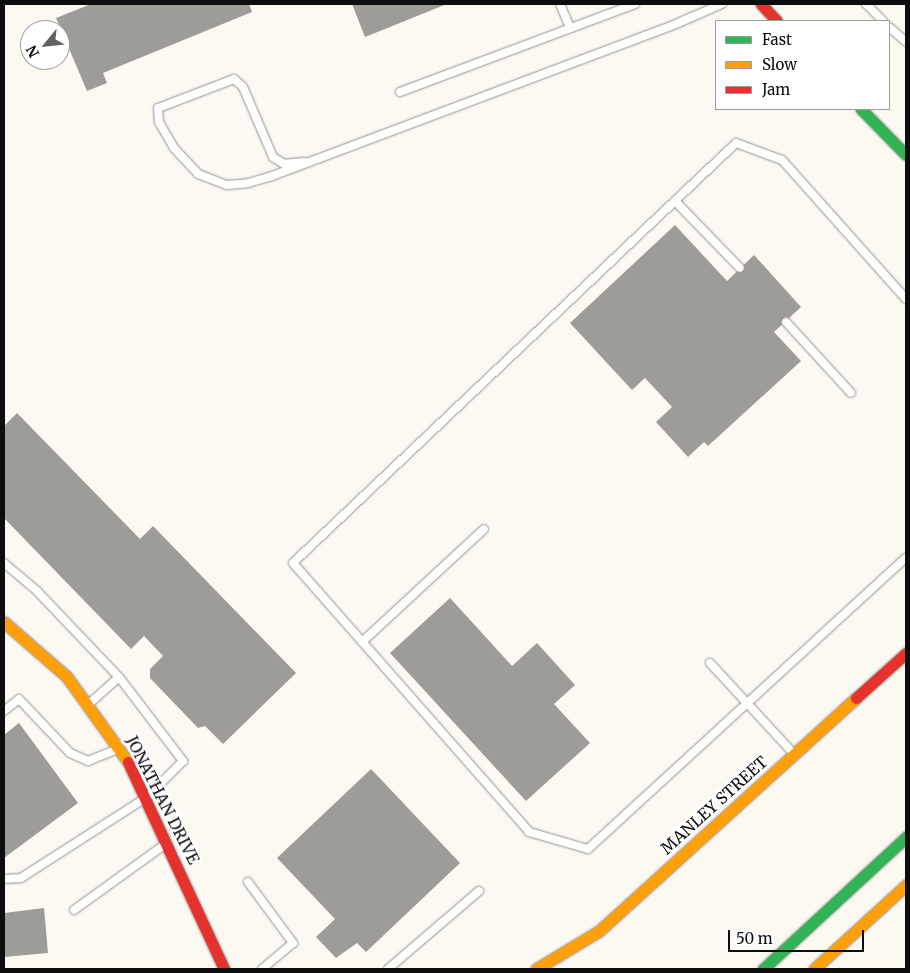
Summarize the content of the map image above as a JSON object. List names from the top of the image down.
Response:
{
  "streets": {
    "main road": ["JONATHAN DRIVE", "MANLEY STREET"]
  },
  "legend": ["Fast", "Slow", "Jam"],
  "scale_bar": "50 m",
  "north": "bottom left"
}
